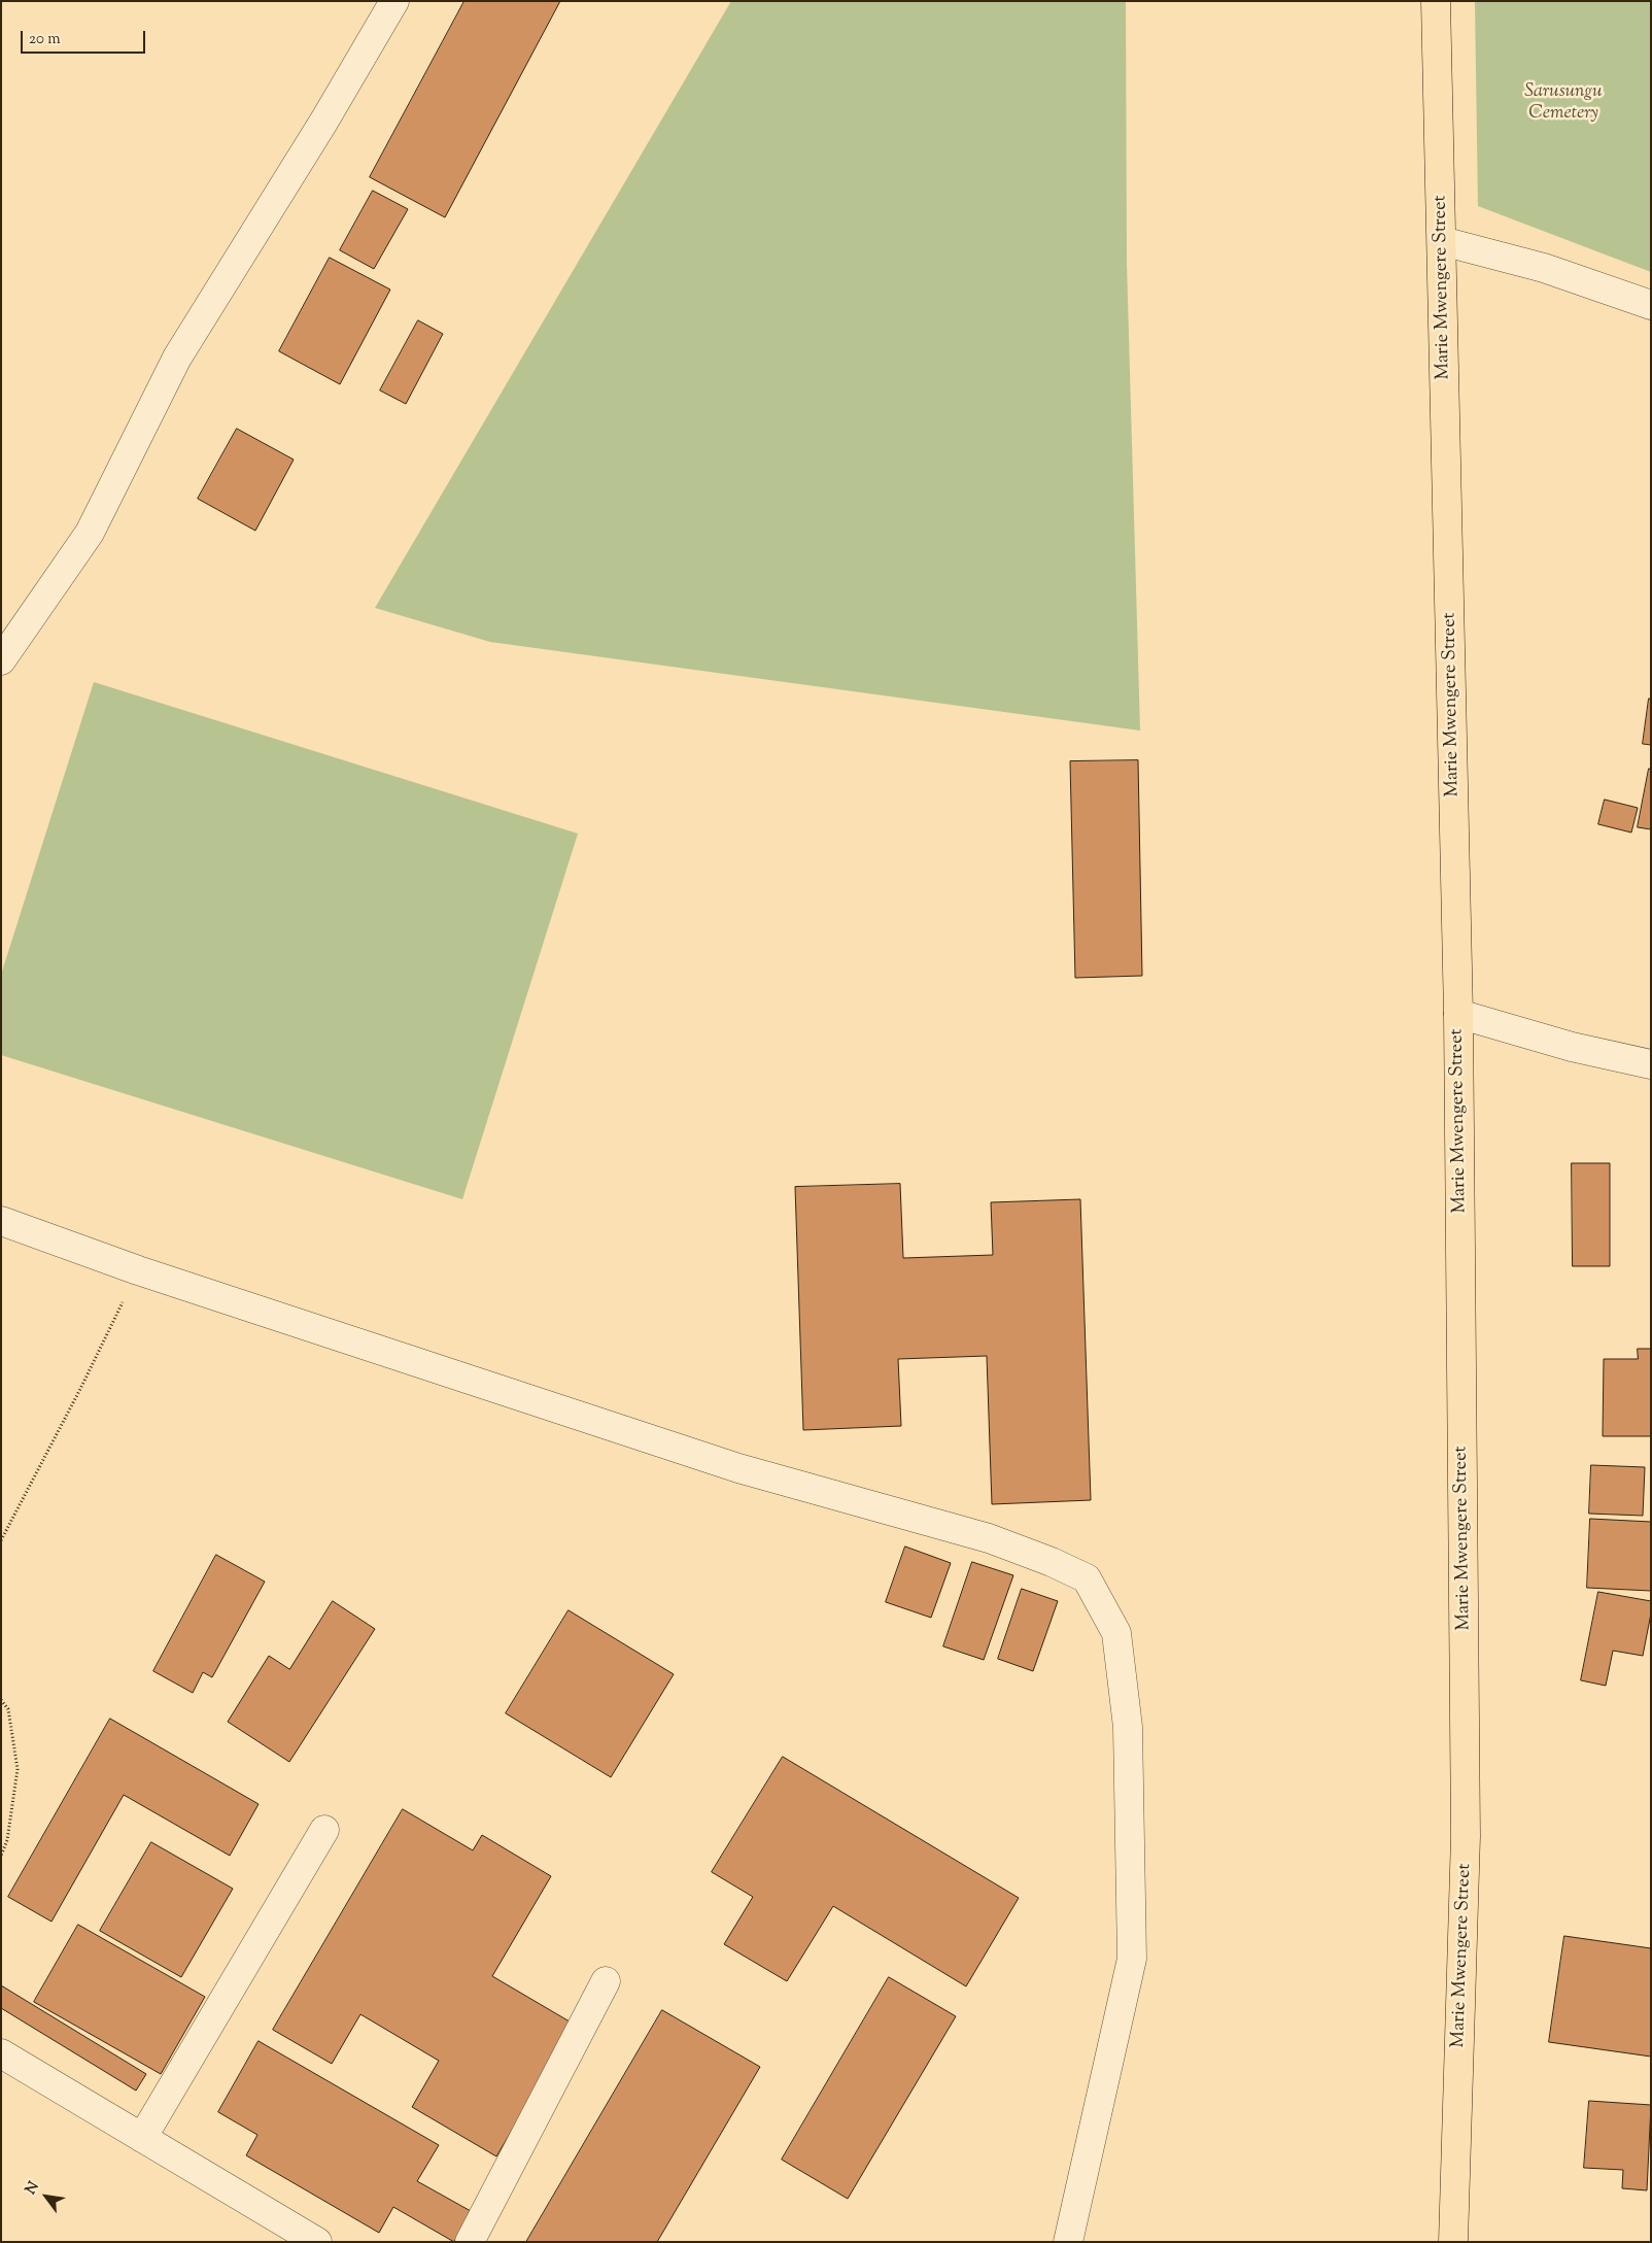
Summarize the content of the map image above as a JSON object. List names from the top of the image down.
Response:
{
  "streets": {
    "main road": ["Marie Mwengere Street"]
  },
  "parks": ["Sarusungu Cemetery"],
  "scale_bar": "20 m",
  "north": "top left"
}
